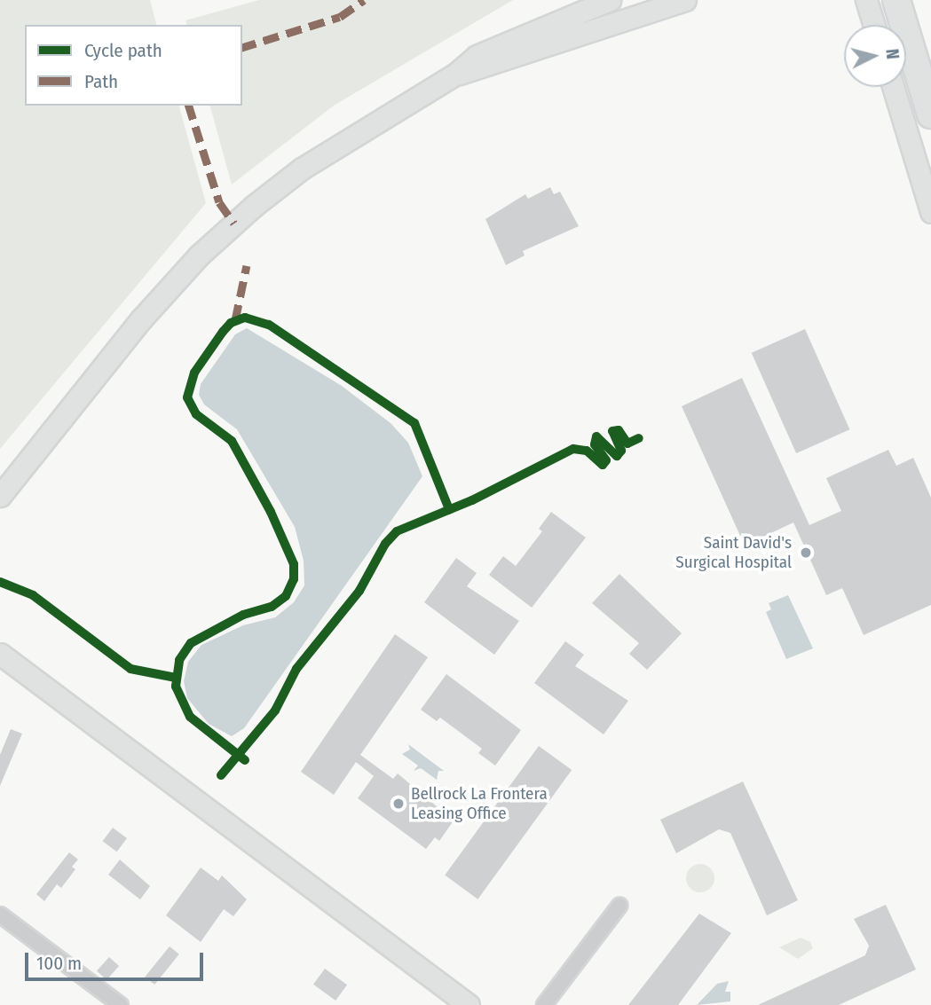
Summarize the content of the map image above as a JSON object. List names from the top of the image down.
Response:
{
  "places": ["Saint David's Surgical Hospital", "Bellrock La Frontera Leasing Office"],
  "legend": ["Cycle path", "Path"],
  "scale_bar": "100 m",
  "north": "right"
}
